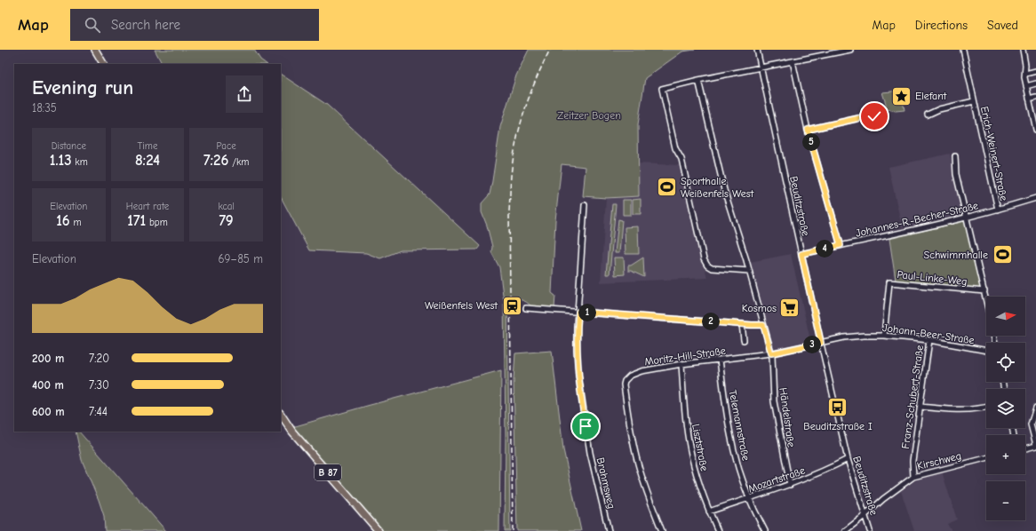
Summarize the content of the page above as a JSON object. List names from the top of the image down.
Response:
{
  "streets": {
    "main road": ["B 87"],
    "street": [
      "Erich-Weinert-Straße",
      "Beuditzstraße",
      "Johannes-R.-Becher-Straße",
      "Paul-Linke-Weg",
      "Johann-Beer-Straße",
      "Moritz-Hill-Straße",
      "Franz-Schubert-Straße",
      "Händelstraße",
      "Telemannstraße",
      "Lisztstraße",
      "Kirschweg",
      "Mozartstraße",
      "Brahmsweg"
    ]
  },
  "crossings": [
    ["Erich-Weinert-Straße", "Johannes-R.-Becher-Straße"],
    ["Beuditzstraße", "Johannes-R.-Becher-Straße"],
    ["Beuditzstraße", "Johann-Beer-Straße"],
    ["Beuditzstraße", "Moritz-Hill-Straße"],
    ["Beuditzstraße", "Kirschweg"],
    ["Beuditzstraße", "Mozartstraße"],
    ["Paul-Linke-Weg", "Johann-Beer-Straße"],
    ["Johann-Beer-Straße", "Moritz-Hill-Straße"],
    ["Johann-Beer-Straße", "Franz-Schubert-Straße"],
    ["Moritz-Hill-Straße", "Händelstraße"],
    ["Moritz-Hill-Straße", "Telemannstraße"],
    ["Moritz-Hill-Straße", "Lisztstraße"],
    ["Franz-Schubert-Straße", "Kirschweg"],
    ["Händelstraße", "Mozartstraße"],
    ["Telemannstraße", "Mozartstraße"],
    ["Lisztstraße", "Mozartstraße"]
  ],
  "parks": ["Zeitzer Bogen"],
  "places": {
    "place": ["Elefant"],
    "sports": ["Sporthalle Weißenfels West", "Schwimmhalle"],
    "station": ["Weißenfels West"],
    "supermarket": ["Kosmos"],
    "bus stop": ["Beuditzstraße I"]
  },
  "north": "right",
  "page": {
    "header": "Map",
    "search": "Search here",
    "nav": ["Map", "Directions", "Saved"],
    "heading": ["Evening run", "18:35"],
    "stats": [
      ["Distance", "1.13 km"],
      ["Time", "8:24"],
      ["Pace", "7:26 /km"],
      ["Elevation", "16 m"],
      ["Heart rate", "171 bpm"],
      ["kcal", "79"]
    ],
    "pins": [
      "5",
      "4",
      "1",
      "2",
      "3"
    ],
    "chart": ["Elevation", "69–85 m"],
    "map_buttons": ["+", "−"],
    "list": [
      {
        "name": "200 m",
        "note": "7:20"
      },
      {
        "name": "400 m",
        "note": "7:30"
      },
      {
        "name": "600 m",
        "note": "7:44"
      }
    ]
  }
}
